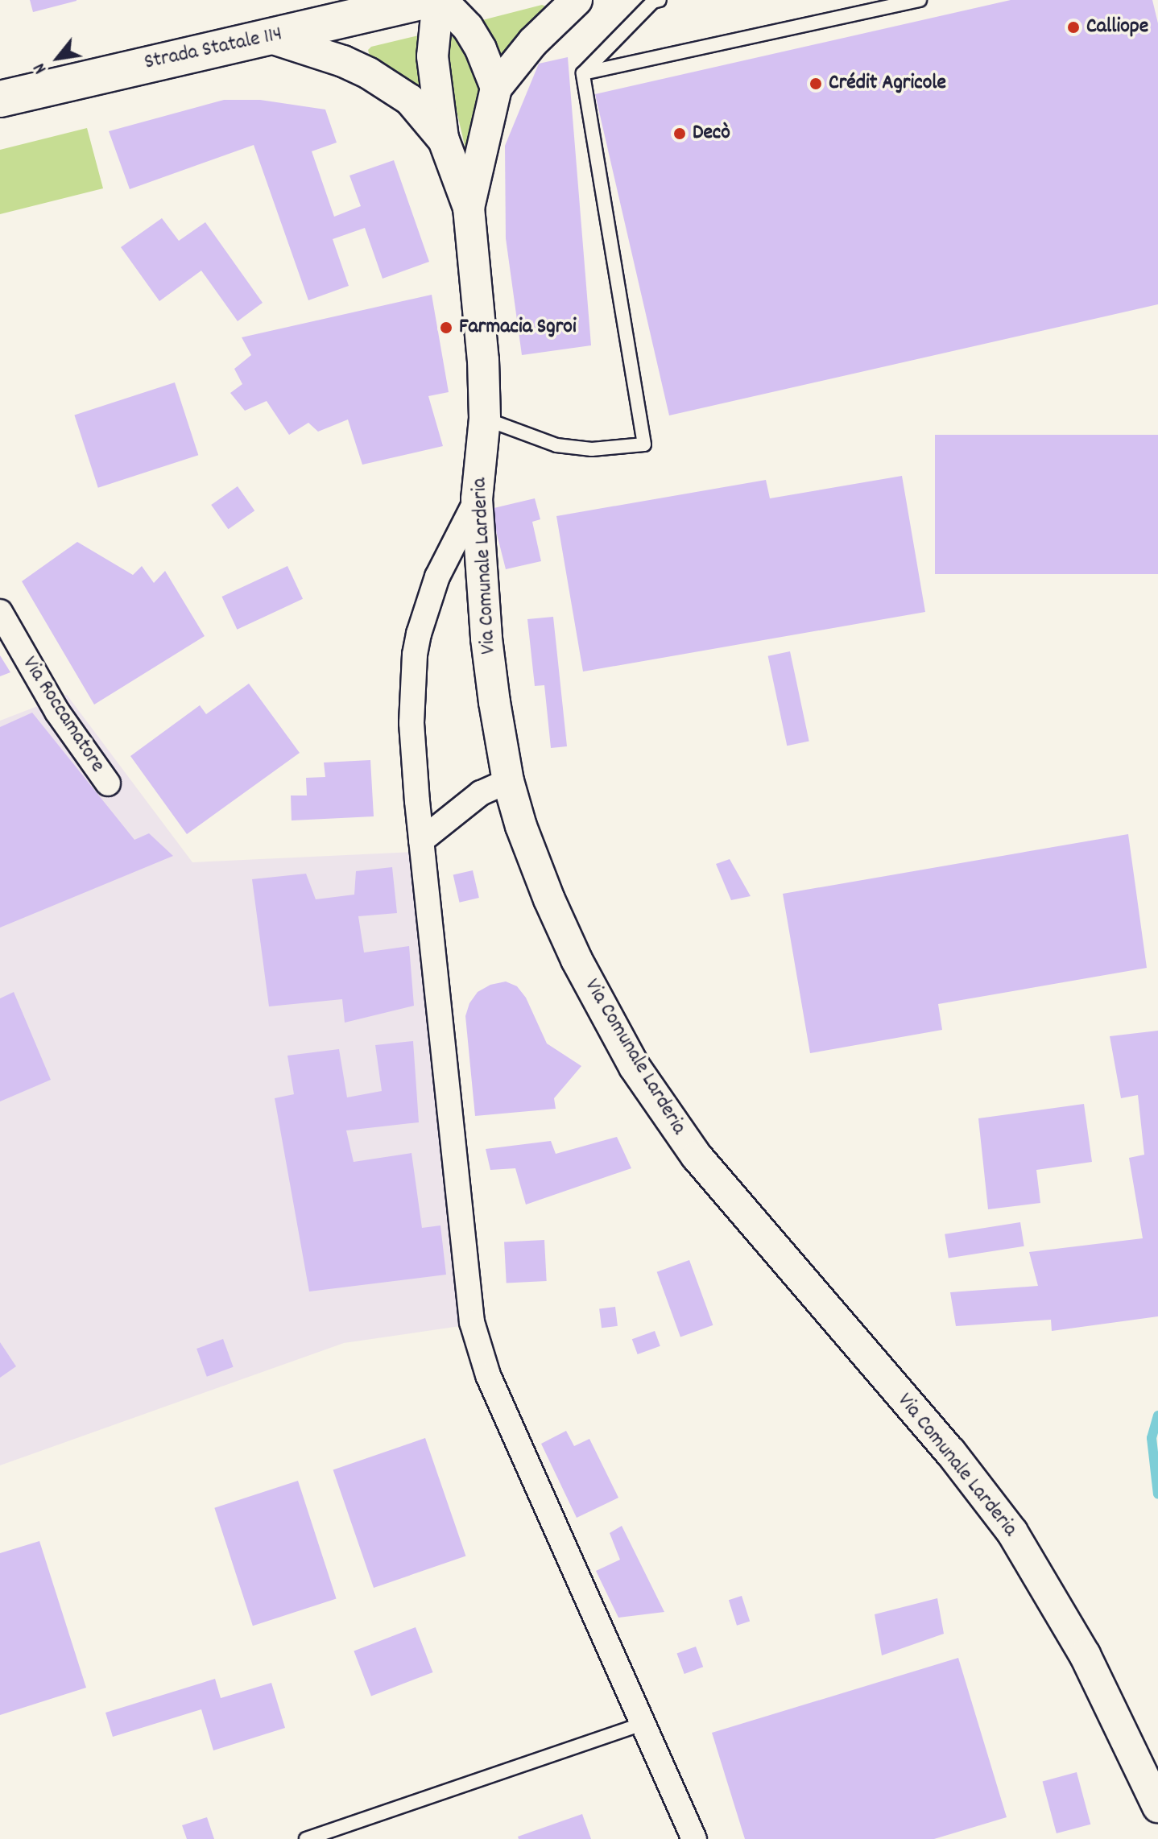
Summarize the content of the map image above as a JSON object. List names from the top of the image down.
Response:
{
  "streets": {
    "main road": ["Strada Statale 114"],
    "street": ["Via Comunale Larderia", "Via Roccamatore"]
  },
  "crossings": [
    ["Strada Statale 114", "Via Comunale Larderia"]
  ],
  "places": [
    "Calliope",
    "Crédit Agricole",
    "Decò",
    "Farmacia Sgroi"
  ],
  "north": "bottom left"
}
